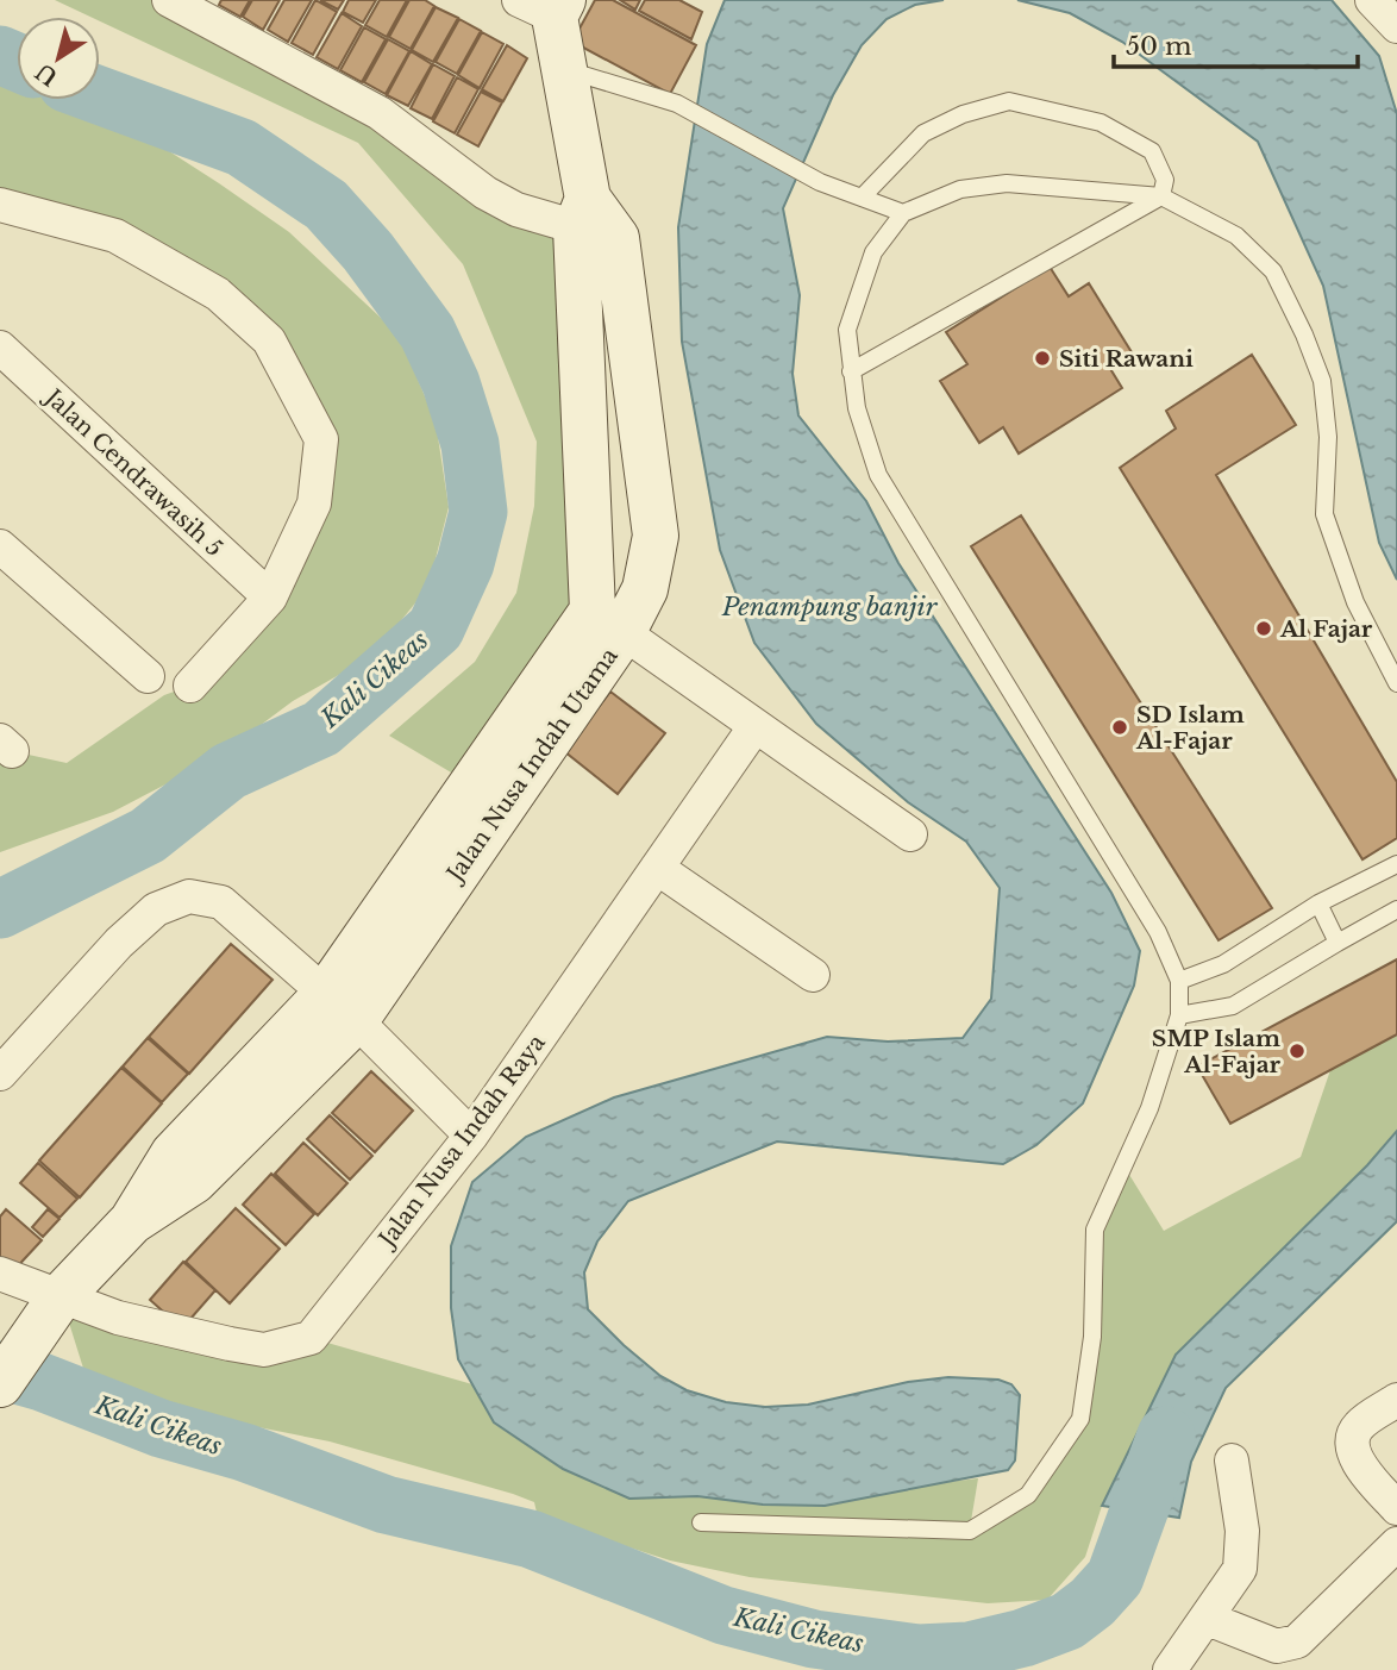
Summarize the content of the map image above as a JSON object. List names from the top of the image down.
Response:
{
  "streets": {
    "street": ["Jalan Cendrawasih 5", "Jalan Nusa Indah Utama", "Jalan Nusa Indah Raya"]
  },
  "crossings": [
    ["Jalan Nusa Indah Utama", "Jalan Nusa Indah Raya"]
  ],
  "water": ["Penampung banjir", "Kali Cikeas"],
  "places": [
    "Siti Rawani",
    "Al Fajar",
    "SD Islam Al-Fajar",
    "SMP Islam Al-Fajar"
  ],
  "scale_bar": "50 m",
  "north": "bottom left"
}
